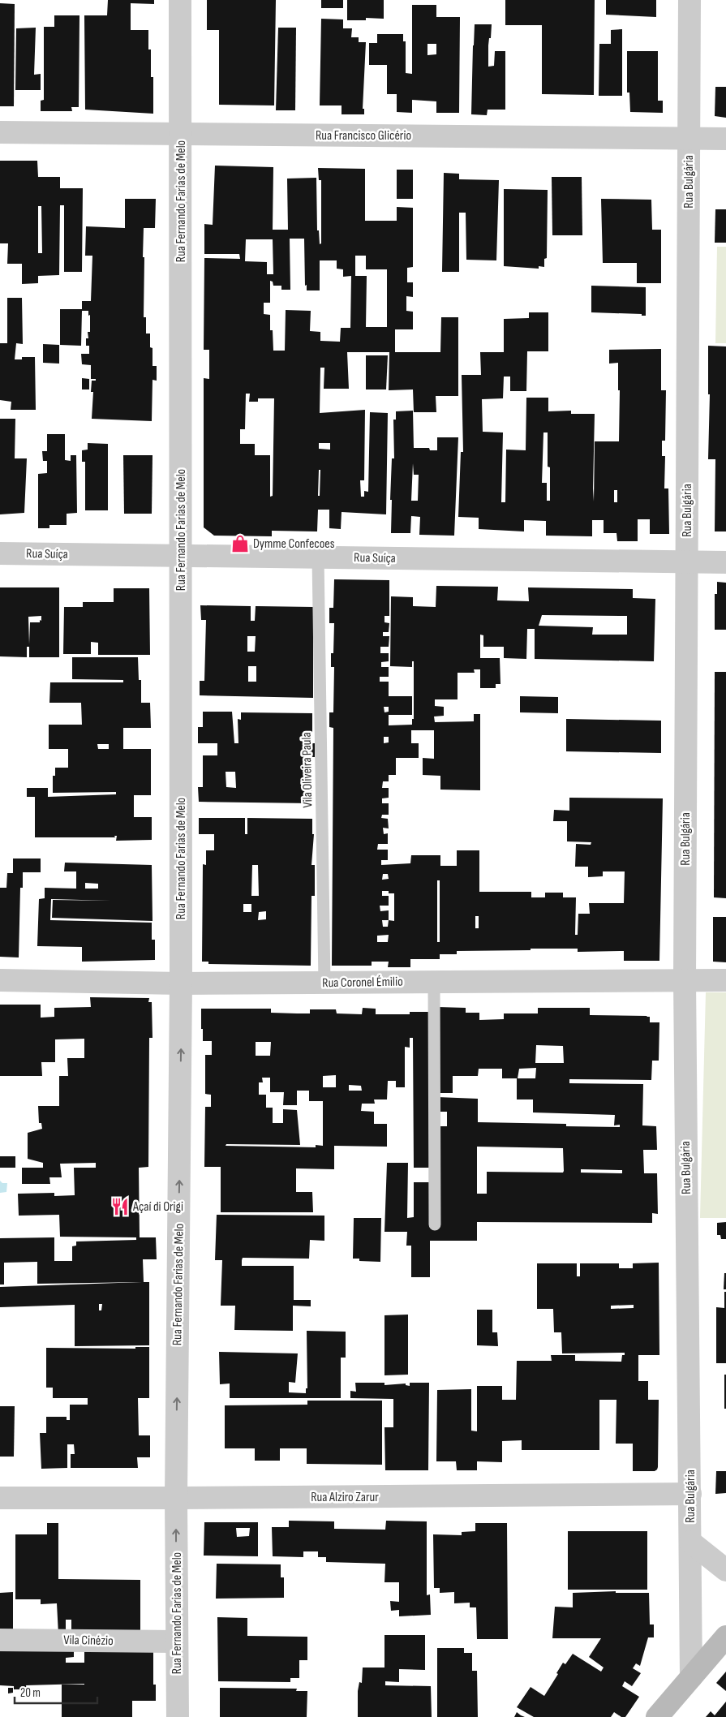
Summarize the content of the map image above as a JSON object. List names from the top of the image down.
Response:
{
  "streets": {
    "street": [
      "Rua Francisco Glicério",
      "Rua Bulgária",
      "Rua Fernando Farias de Melo",
      "Rua Suíça",
      "Rua Coronel Émilio",
      "Rua Alziro Zarur",
      "Vila Cinézio"
    ],
    "lane": ["Vila Oliveira Paula"]
  },
  "crossings": [
    ["Rua Francisco Glicério", "Rua Bulgária"],
    ["Rua Francisco Glicério", "Rua Fernando Farias de Melo"],
    ["Rua Bulgária", "Rua Suíça"],
    ["Rua Bulgária", "Rua Coronel Émilio"],
    ["Rua Bulgária", "Rua Alziro Zarur"],
    ["Rua Fernando Farias de Melo", "Rua Suíça"],
    ["Rua Fernando Farias de Melo", "Rua Coronel Émilio"],
    ["Rua Fernando Farias de Melo", "Rua Alziro Zarur"],
    ["Rua Fernando Farias de Melo", "Vila Cinézio"],
    ["Rua Suíça", "Vila Oliveira Paula"],
    ["Vila Oliveira Paula", "Rua Coronel Émilio"]
  ],
  "one_way": ["Rua Fernando Farias de Melo"],
  "places": {
    "shop": ["Dymme Confecoes"],
    "restaurant": ["Açaí di Origi"]
  },
  "scale_bar": "20 m"
}
